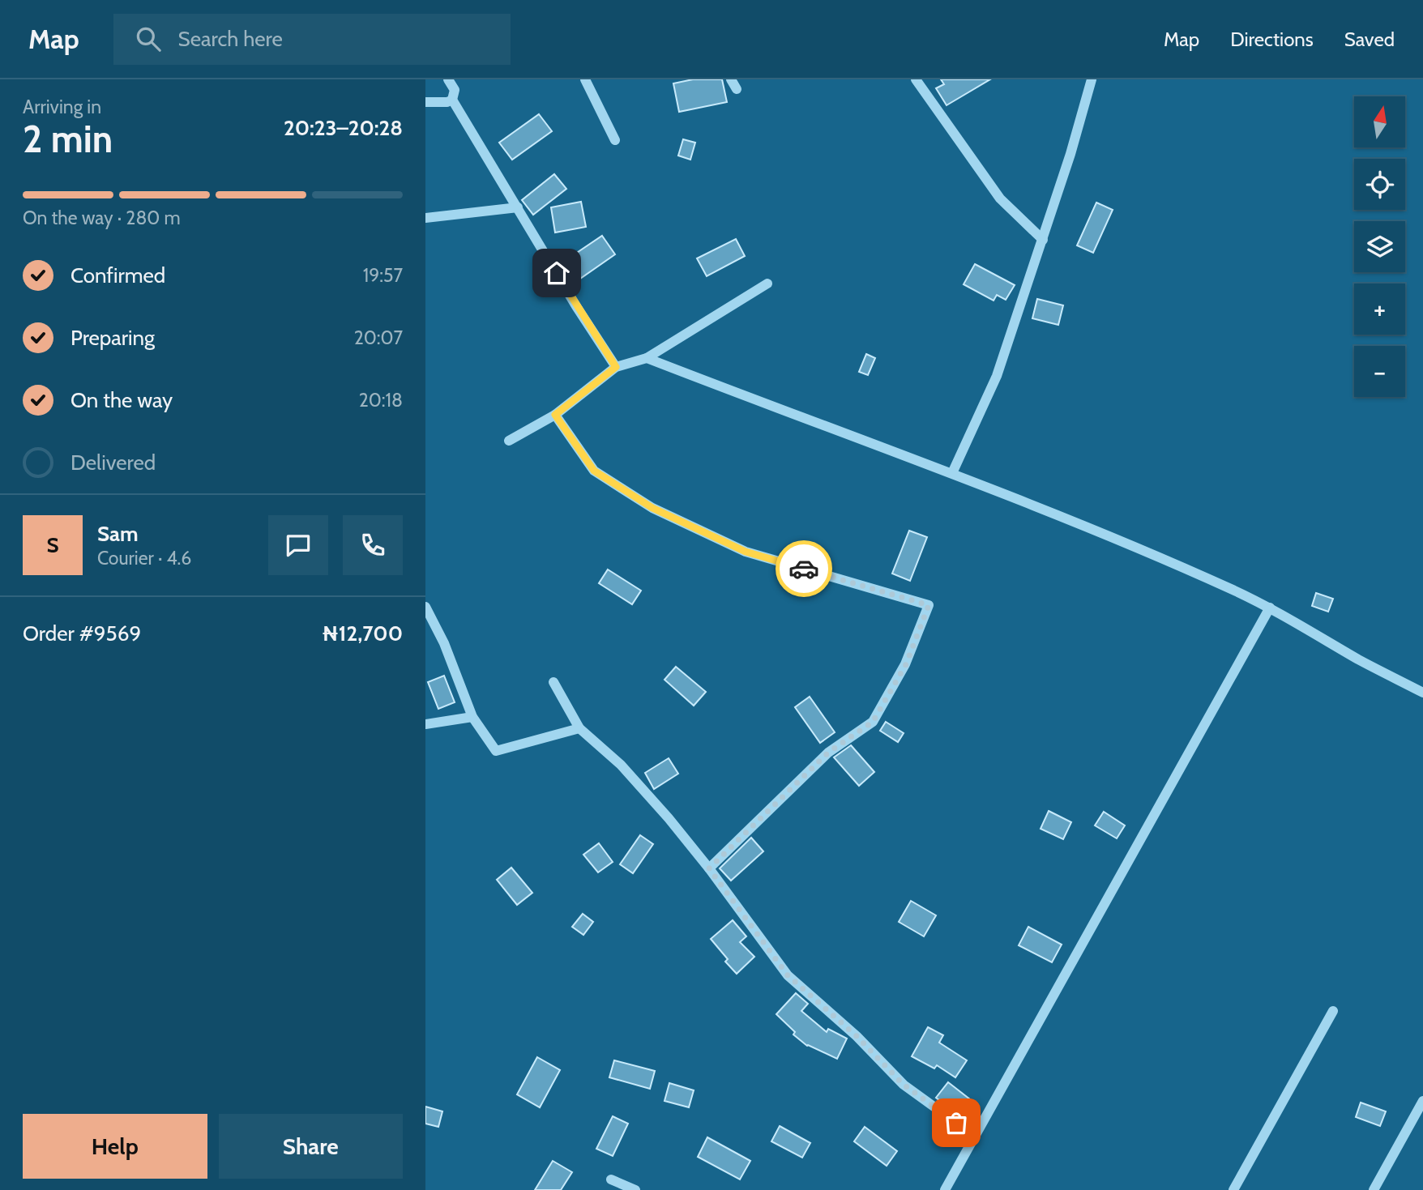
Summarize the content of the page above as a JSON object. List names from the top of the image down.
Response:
{
  "north": "top",
  "page": {
    "header": "Map",
    "search": "Search here",
    "nav": ["Map", "Directions", "Saved"],
    "heading": ["2 min", "Arriving in", "20:23–20:28"],
    "panel": [
      "Sam",
      "Courier · 4.6",
      "Order #9569",
      "₦12,700"
    ],
    "map_buttons": ["+", "−"],
    "bar": "On the way · 280 m",
    "list": [
      ["Confirmed", "19:57"],
      ["Preparing", "20:07"],
      ["On the way", "20:18"],
      "Delivered"
    ],
    "round": "S",
    "buttons": ["Help", "Share"]
  }
}
